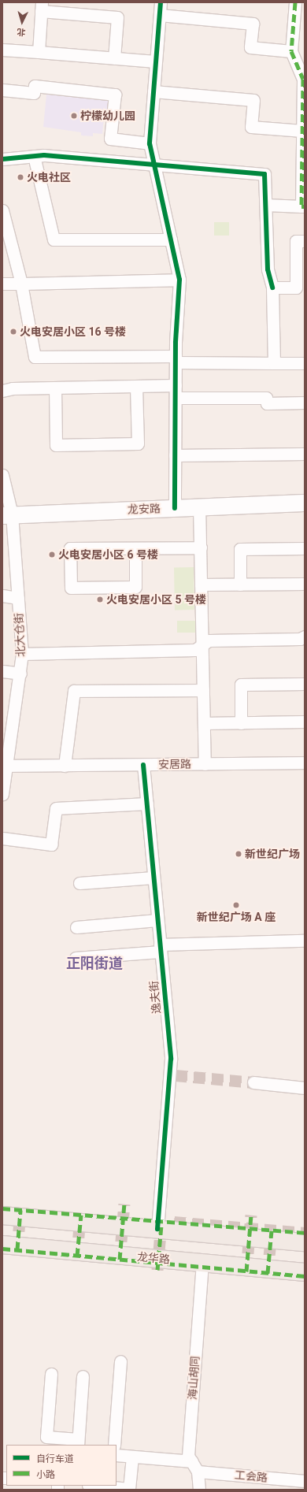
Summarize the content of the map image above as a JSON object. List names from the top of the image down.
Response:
{
  "streets": {
    "main road": ["龙华路"],
    "street": [
      "龙安路",
      "北大仓街",
      "安居路",
      "逸夫街",
      "海山胡同",
      "工会路"
    ]
  },
  "crossings": [
    ["龙安路", "北大仓街"],
    ["北大仓街", "安居路"],
    ["安居路", "逸夫街"],
    ["龙华路", "海山胡同"],
    ["海山胡同", "工会路"]
  ],
  "districts": ["正阳街道"],
  "places": [
    "柠檬幼儿园",
    "火电社区",
    "火电安居小区 16 号楼",
    "火电安居小区 6 号楼",
    "火电安居小区 5 号楼",
    "新世纪广场",
    "新世纪广场 A 座"
  ],
  "legend": ["自行车道", "小路"],
  "north": "bottom"
}
